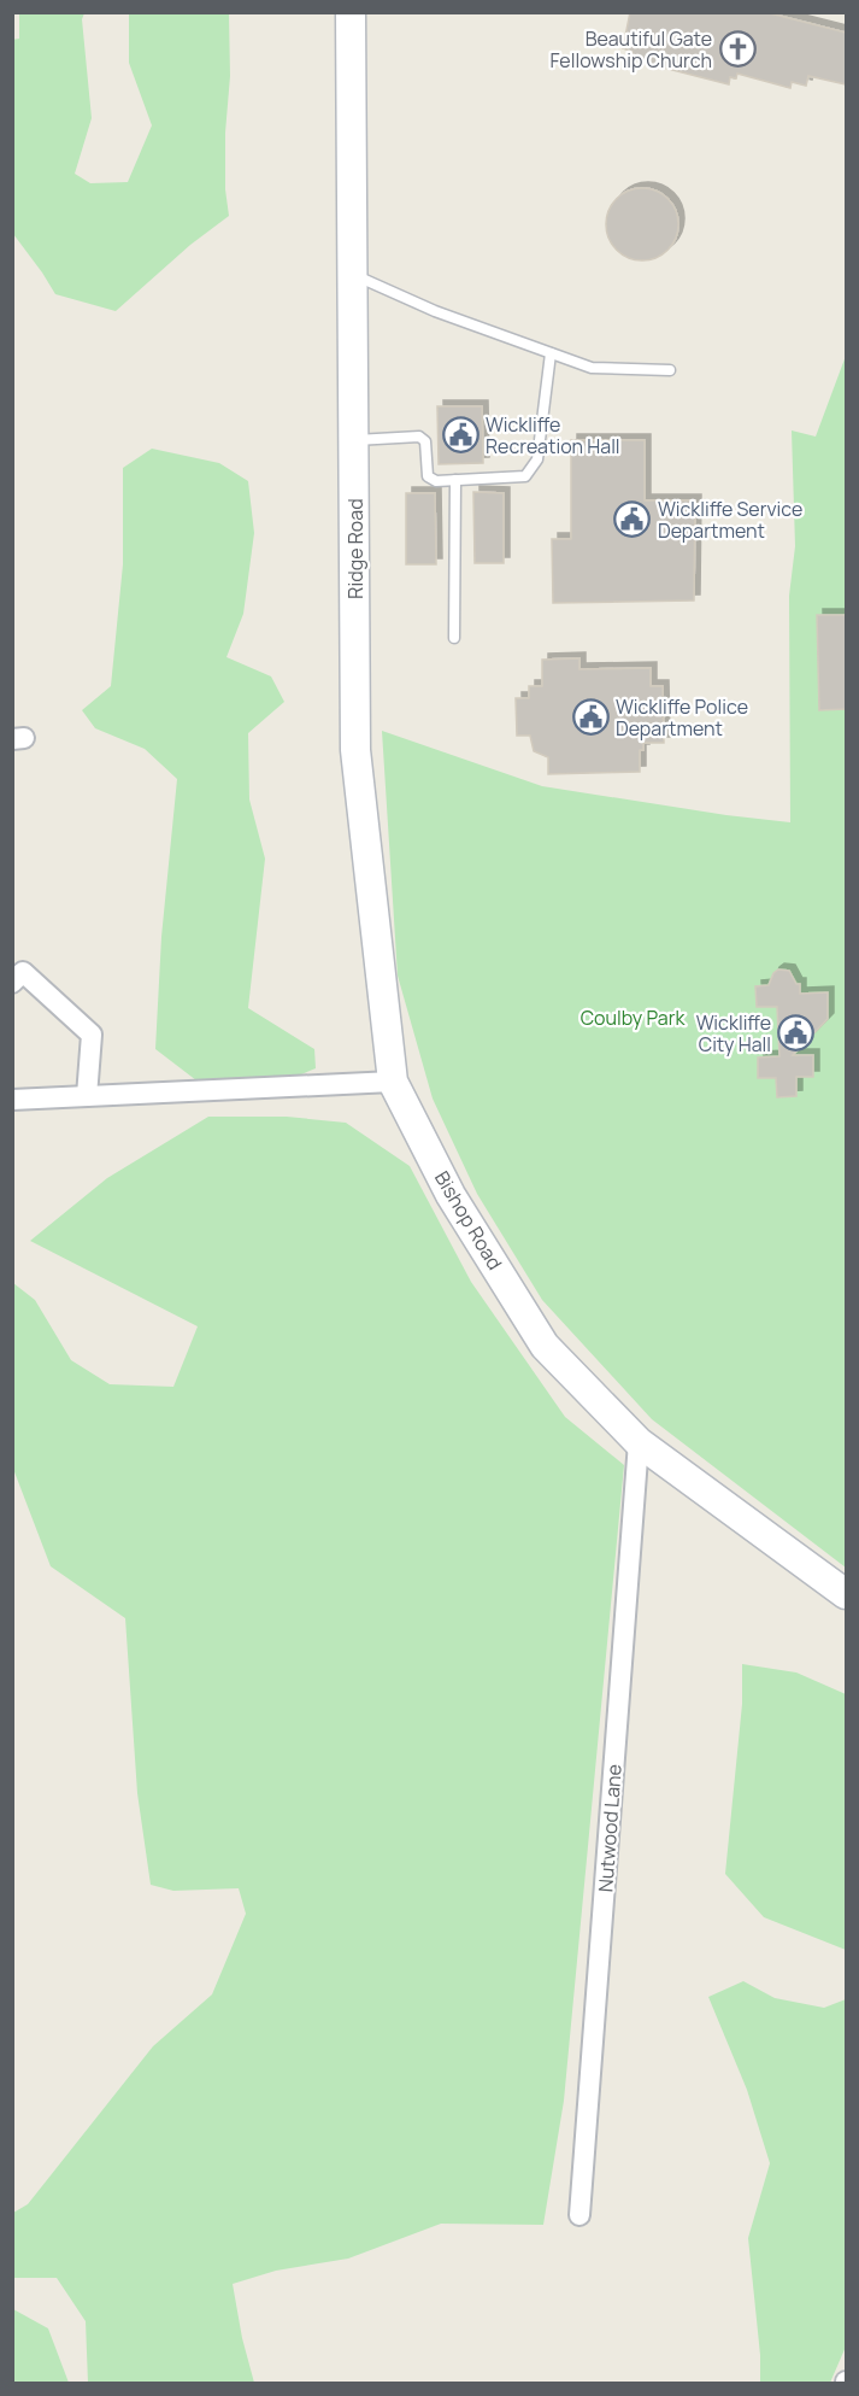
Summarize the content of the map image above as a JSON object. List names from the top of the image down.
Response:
{
  "streets": {
    "main road": ["Ridge Road", "Bishop Road"],
    "street": ["Nutwood Lane"]
  },
  "crossings": [
    ["Ridge Road", "Bishop Road"],
    ["Bishop Road", "Nutwood Lane"]
  ],
  "parks": ["Coulby Park"],
  "places": {
    "church": ["Beautiful Gate Fellowship Church"],
    "public building": [
      "Wickliffe Recreation Hall",
      "Wickliffe Service Department",
      "Wickliffe Police Department",
      "Wickliffe City Hall"
    ]
  }
}
